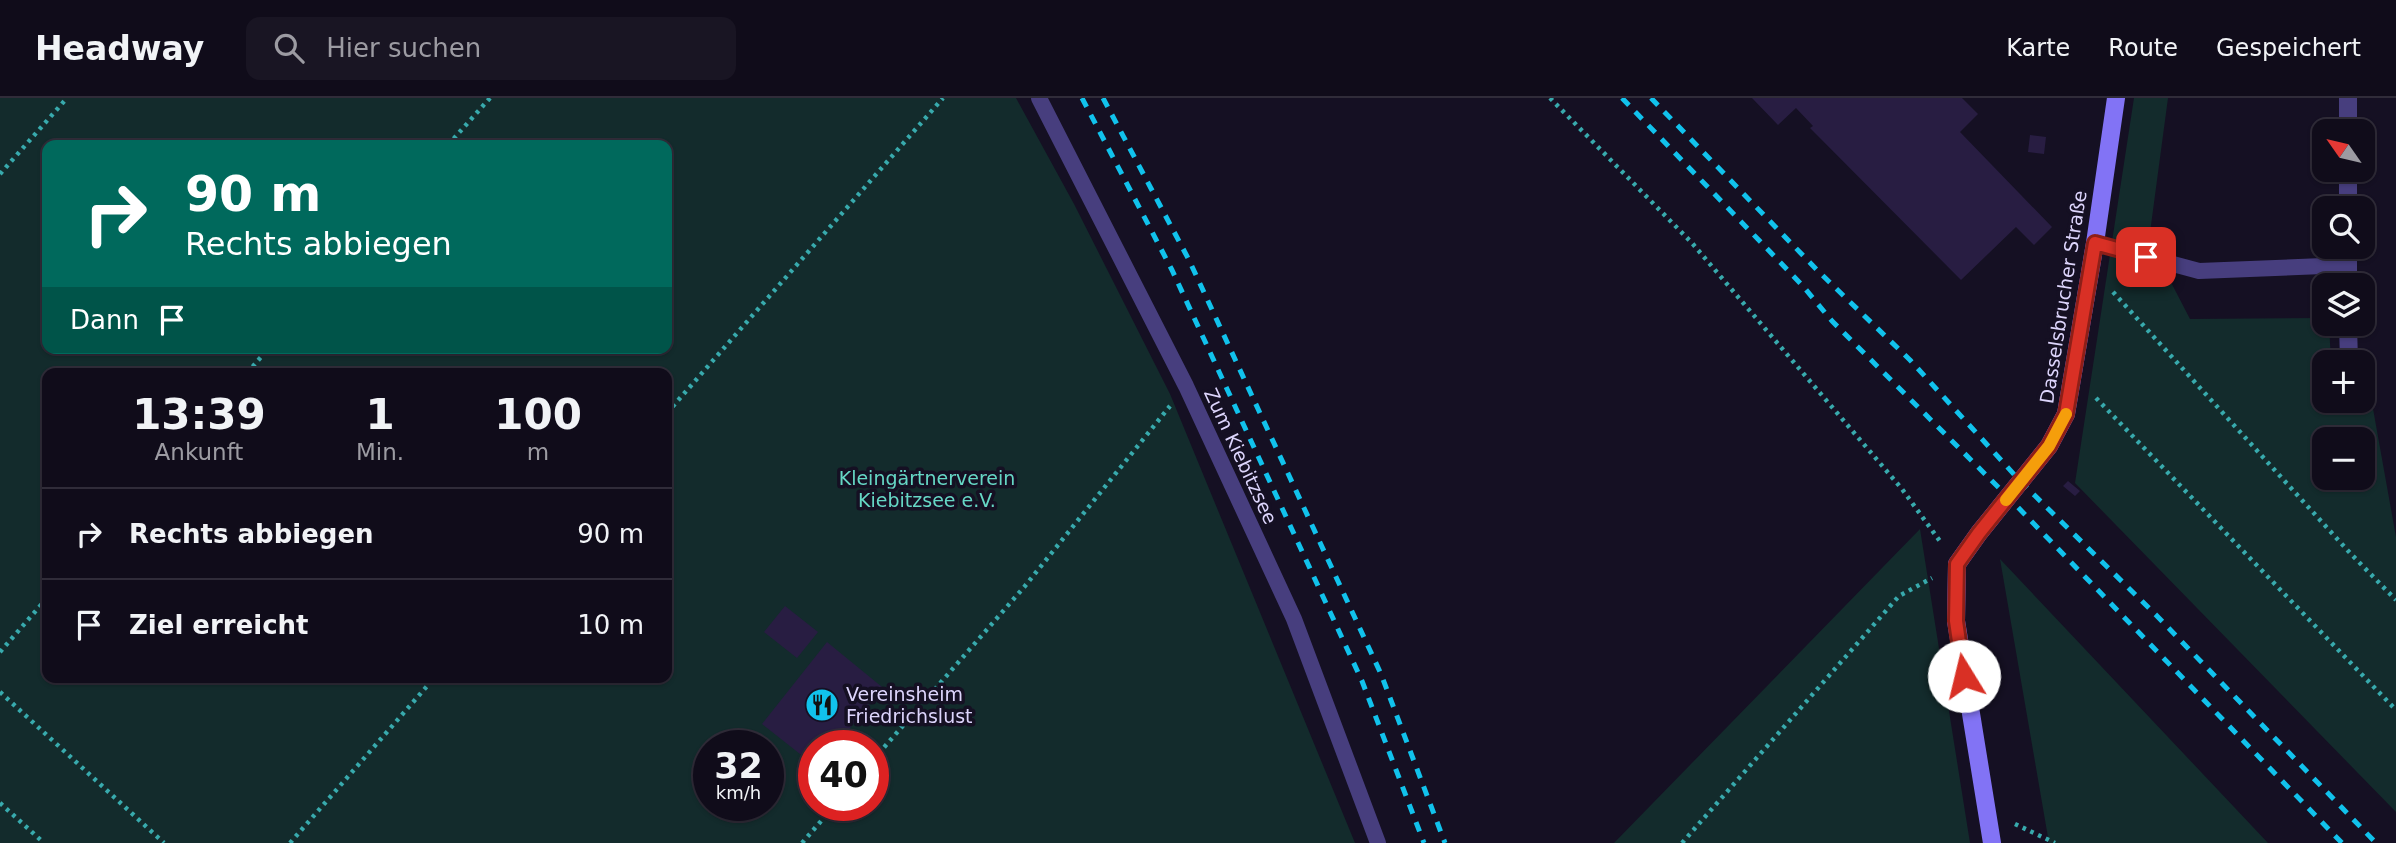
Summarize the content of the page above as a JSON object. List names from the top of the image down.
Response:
{
  "streets": {
    "street": ["Dasselsbrucher Straße"],
    "lane": ["Zum Kiebitzsee"]
  },
  "parks": ["Kleingärtnerverein Kiebitzsee e.V."],
  "places": {
    "restaurant": ["Vereinsheim Friedrichslust"]
  },
  "north": "top left",
  "page": {
    "header": "Headway",
    "search": "Hier suchen",
    "nav": ["Karte", "Route", "Gespeichert"],
    "map_buttons": ["+", "−"],
    "turn": ["90 m", "Rechts abbiegen"],
    "then": "Dann",
    "eta": [
      "13:39",
      "Ankunft",
      "1",
      "Min.",
      "100",
      "m"
    ],
    "list": [
      {
        "name": "Rechts abbiegen",
        "value": "90 m"
      },
      {
        "name": "Ziel erreicht",
        "value": "10 m"
      }
    ],
    "speed": "32 km/h",
    "limit": "40"
  }
}
